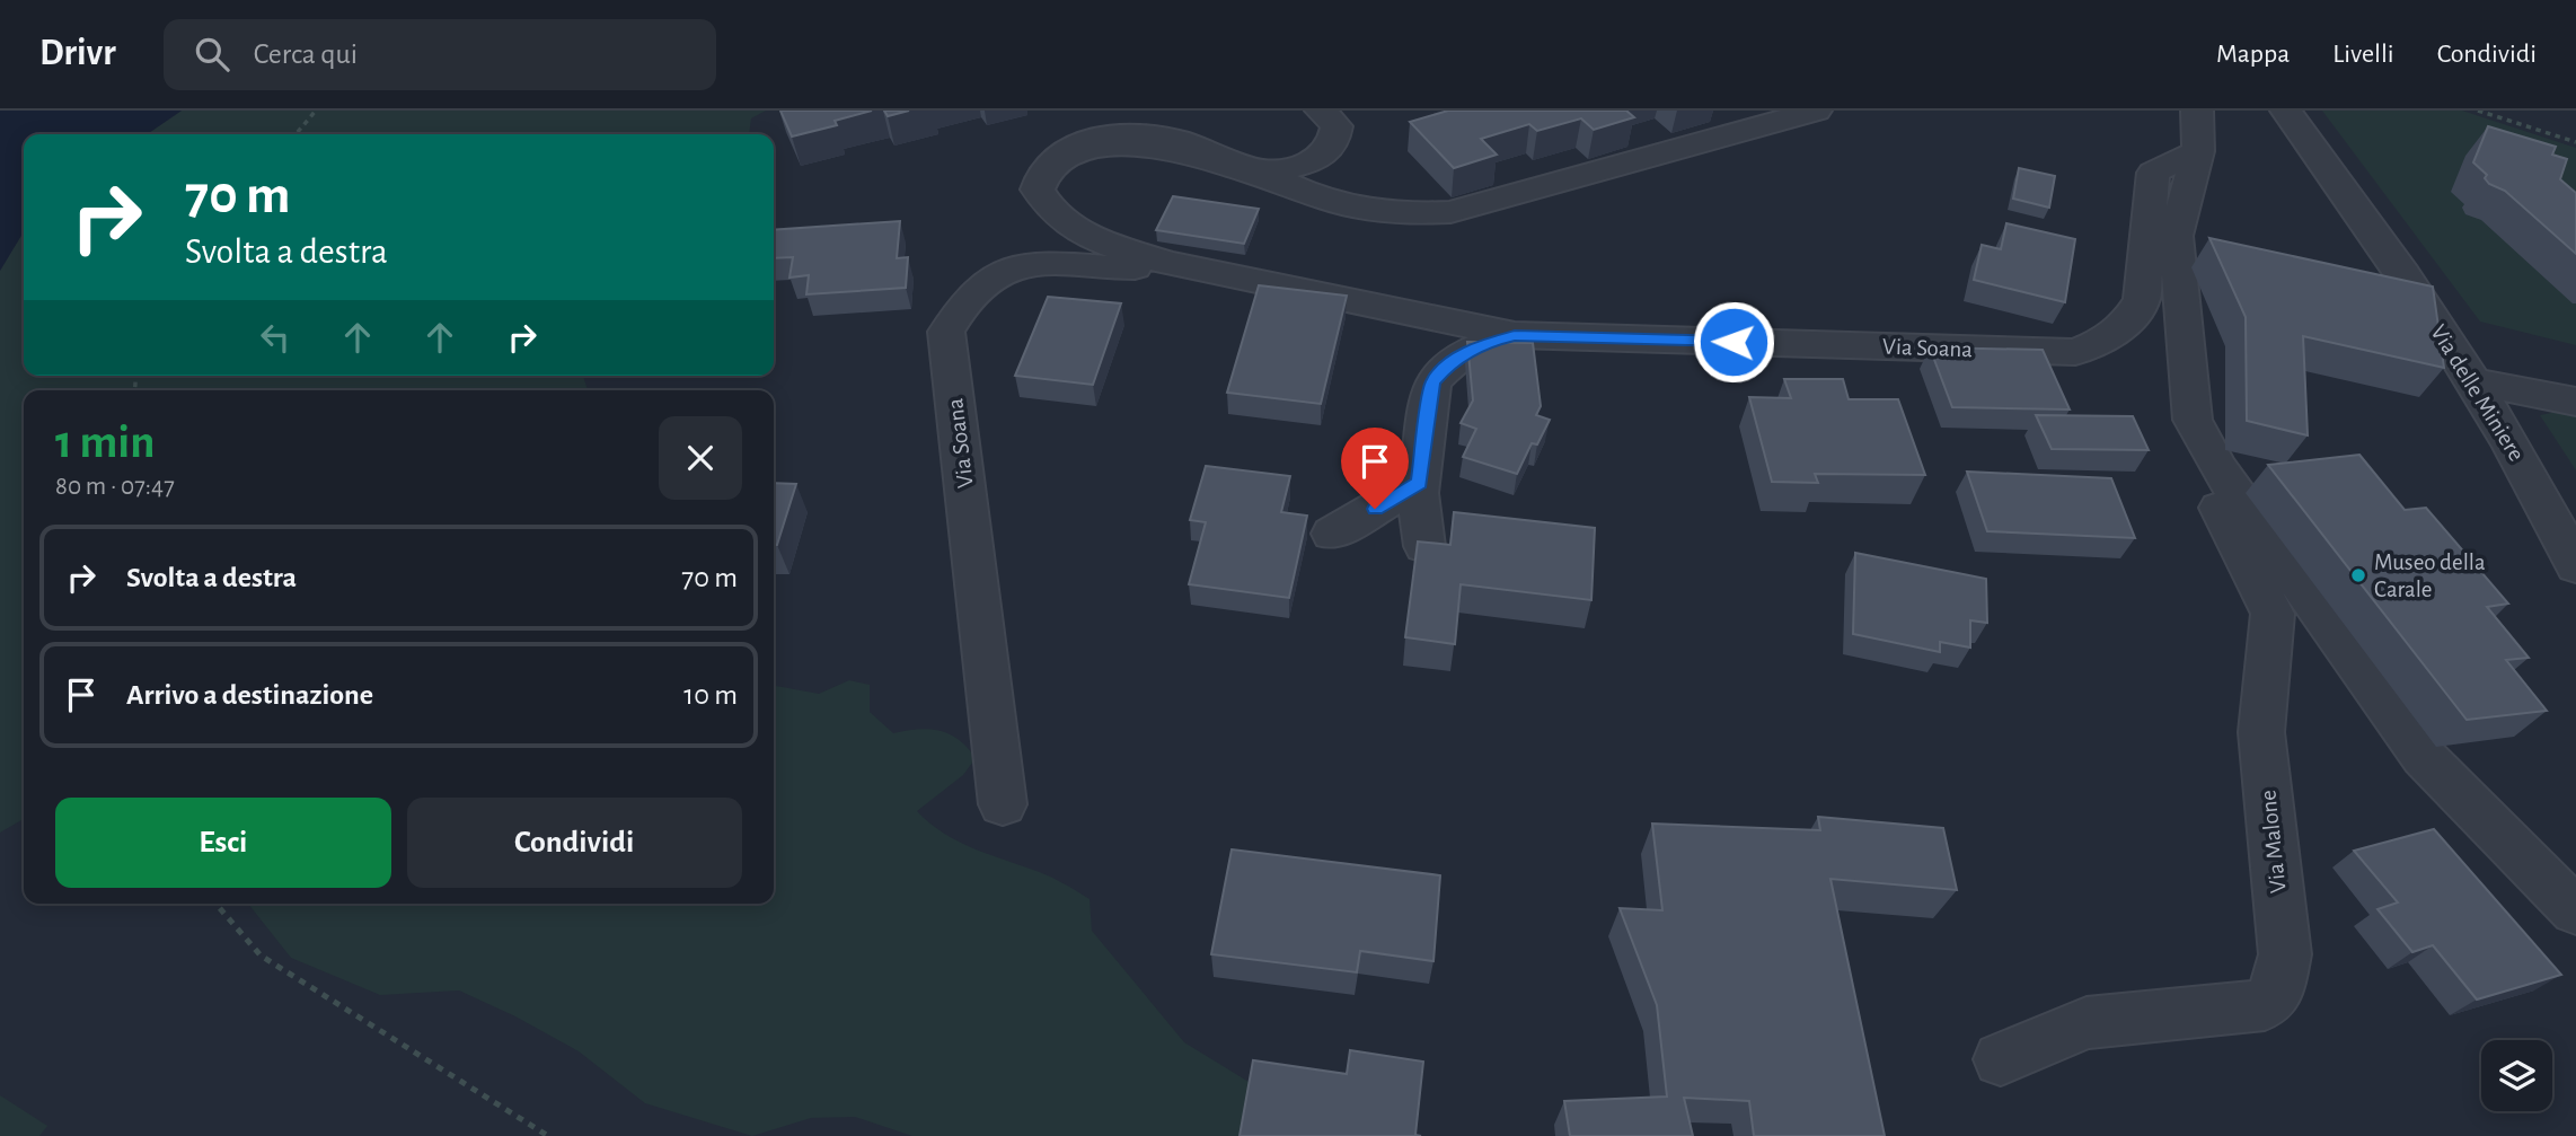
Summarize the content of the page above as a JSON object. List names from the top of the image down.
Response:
{
  "streets": {
    "street": ["Via Soana", "Via delle Miniere", "Via Malone"]
  },
  "crossings": [
    ["Via Soana", "Via Malone"]
  ],
  "places": ["Museo della Carale"],
  "page": {
    "header": "Drivr",
    "search": "Cerca qui",
    "nav": ["Mappa", "Livelli", "Condividi"],
    "turn": ["70 m", "Svolta a destra"],
    "heading": ["1 min", "80 m · 07:47"],
    "list": [
      {
        "name": "Svolta a destra",
        "value": "70 m"
      },
      {
        "name": "Arrivo a destinazione",
        "value": "10 m"
      }
    ],
    "buttons": ["Esci", "Condividi"]
  }
}
